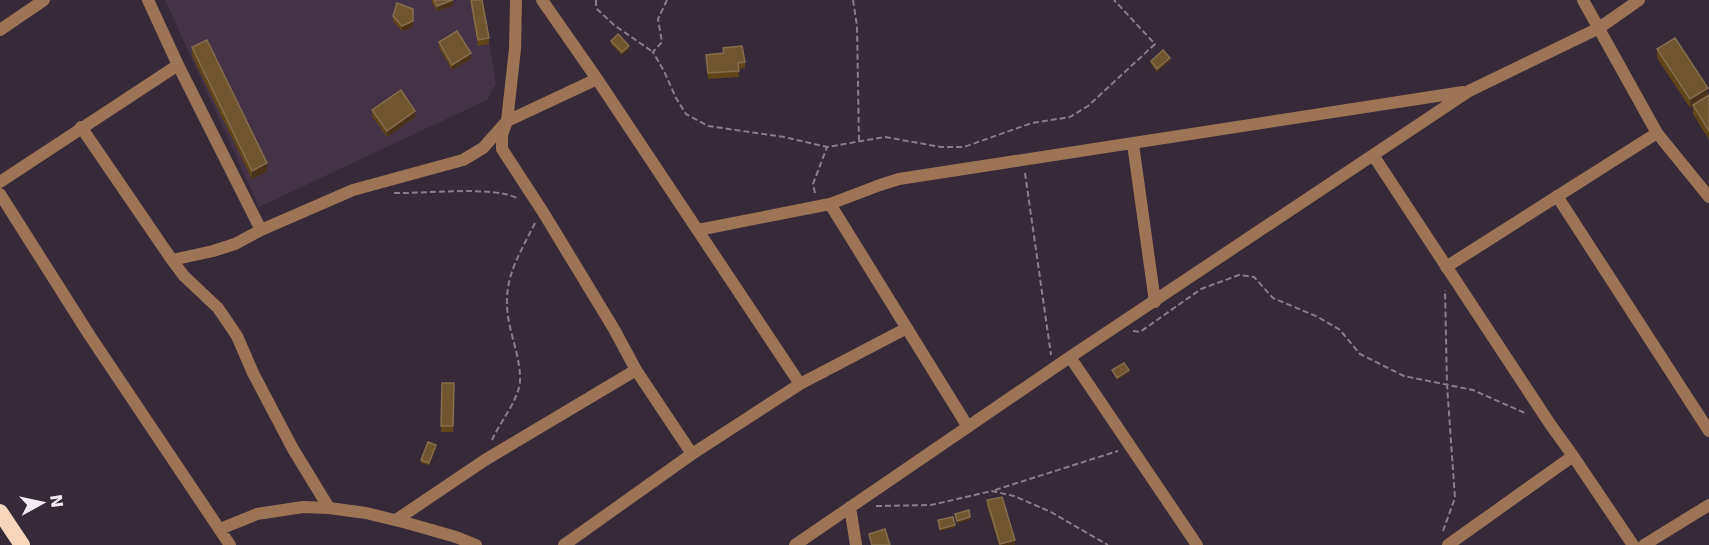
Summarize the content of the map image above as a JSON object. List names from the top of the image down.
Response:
{
  "north": "right"
}
